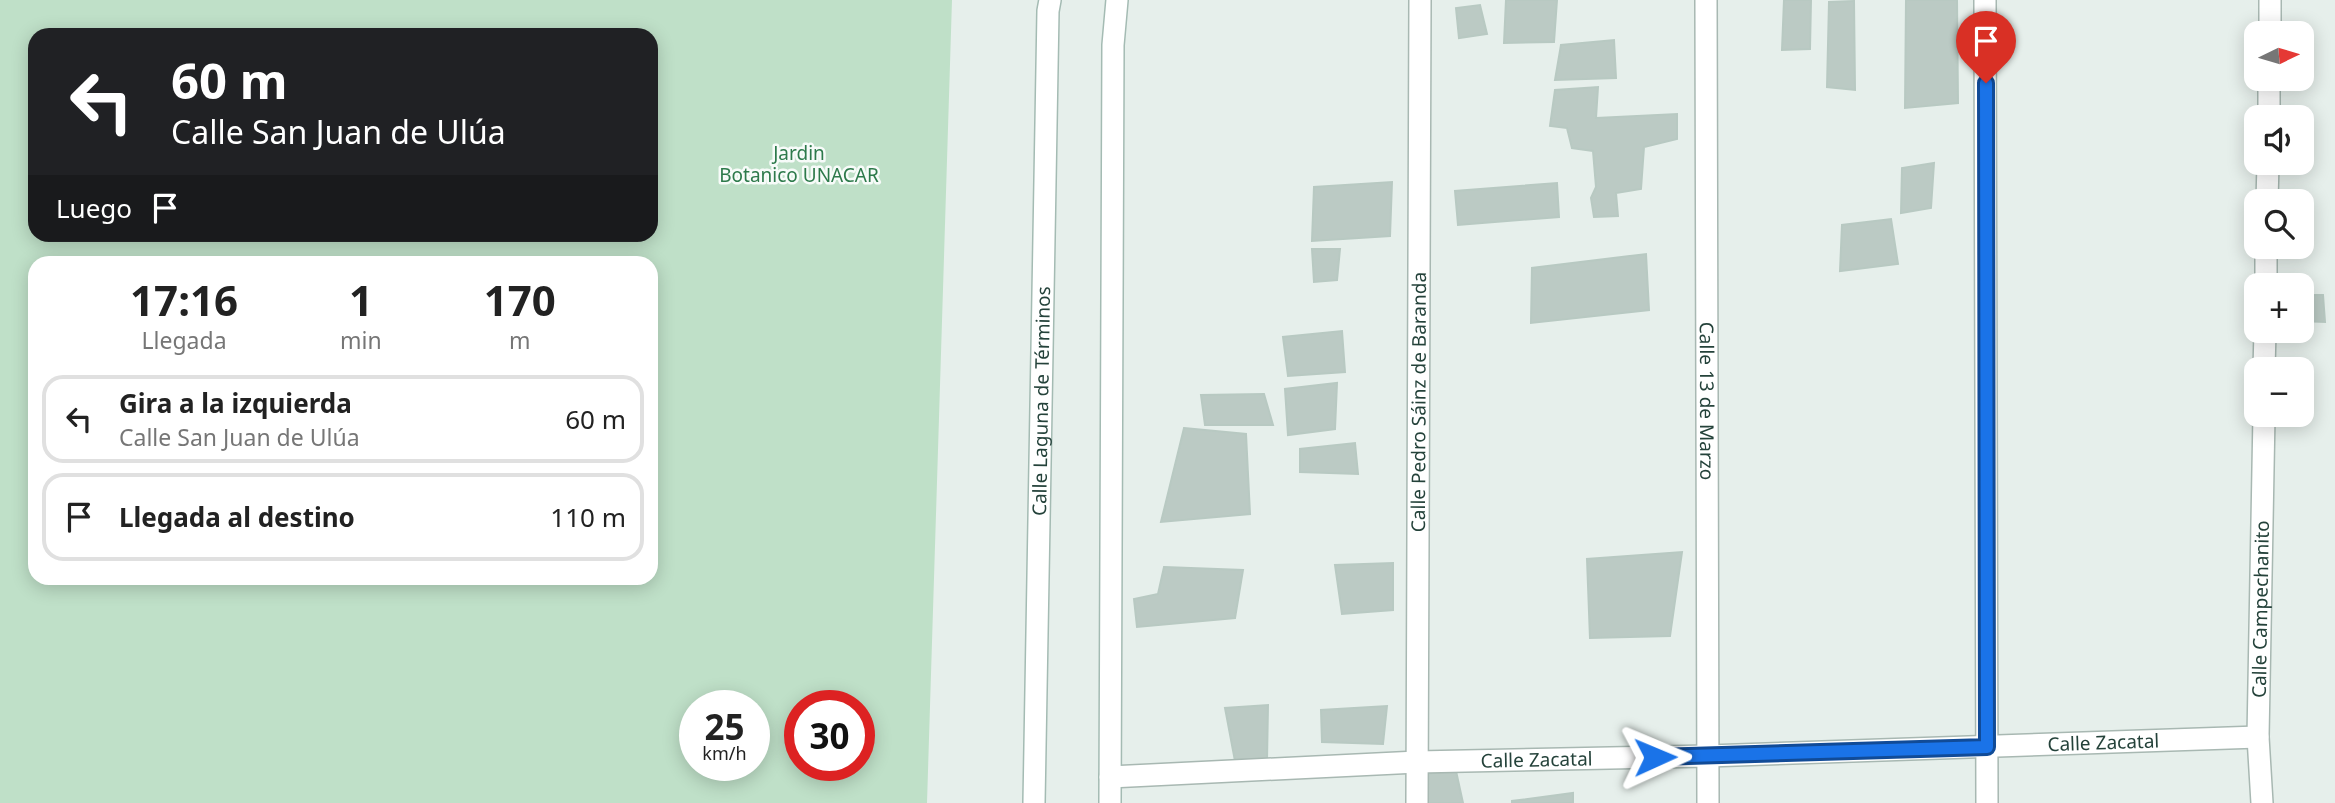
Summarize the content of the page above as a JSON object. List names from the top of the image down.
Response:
{
  "streets": {
    "street": [
      "Calle Laguna de Términos",
      "Calle 13 de Marzo",
      "Calle Pedro Sáinz de Baranda",
      "Calle Campechanito",
      "Calle Zacatal"
    ]
  },
  "crossings": [
    ["Calle 13 de Marzo", "Calle Zacatal"],
    ["Calle Pedro Sáinz de Baranda", "Calle Zacatal"],
    ["Calle Campechanito", "Calle Zacatal"]
  ],
  "parks": ["Jardin Botanico UNACAR"],
  "north": "right",
  "page": {
    "map_buttons": ["+", "−"],
    "turn": ["60 m", "Calle San Juan de Ulúa"],
    "then": "Luego",
    "eta": [
      "17:16",
      "Llegada",
      "1",
      "min",
      "170",
      "m"
    ],
    "list": [
      {
        "name": "Gira a la izquierda",
        "note": "Calle San Juan de Ulúa",
        "value": "60 m"
      },
      {
        "name": "Llegada al destino",
        "value": "110 m"
      }
    ],
    "speed": "25 km/h",
    "limit": "30"
  }
}
